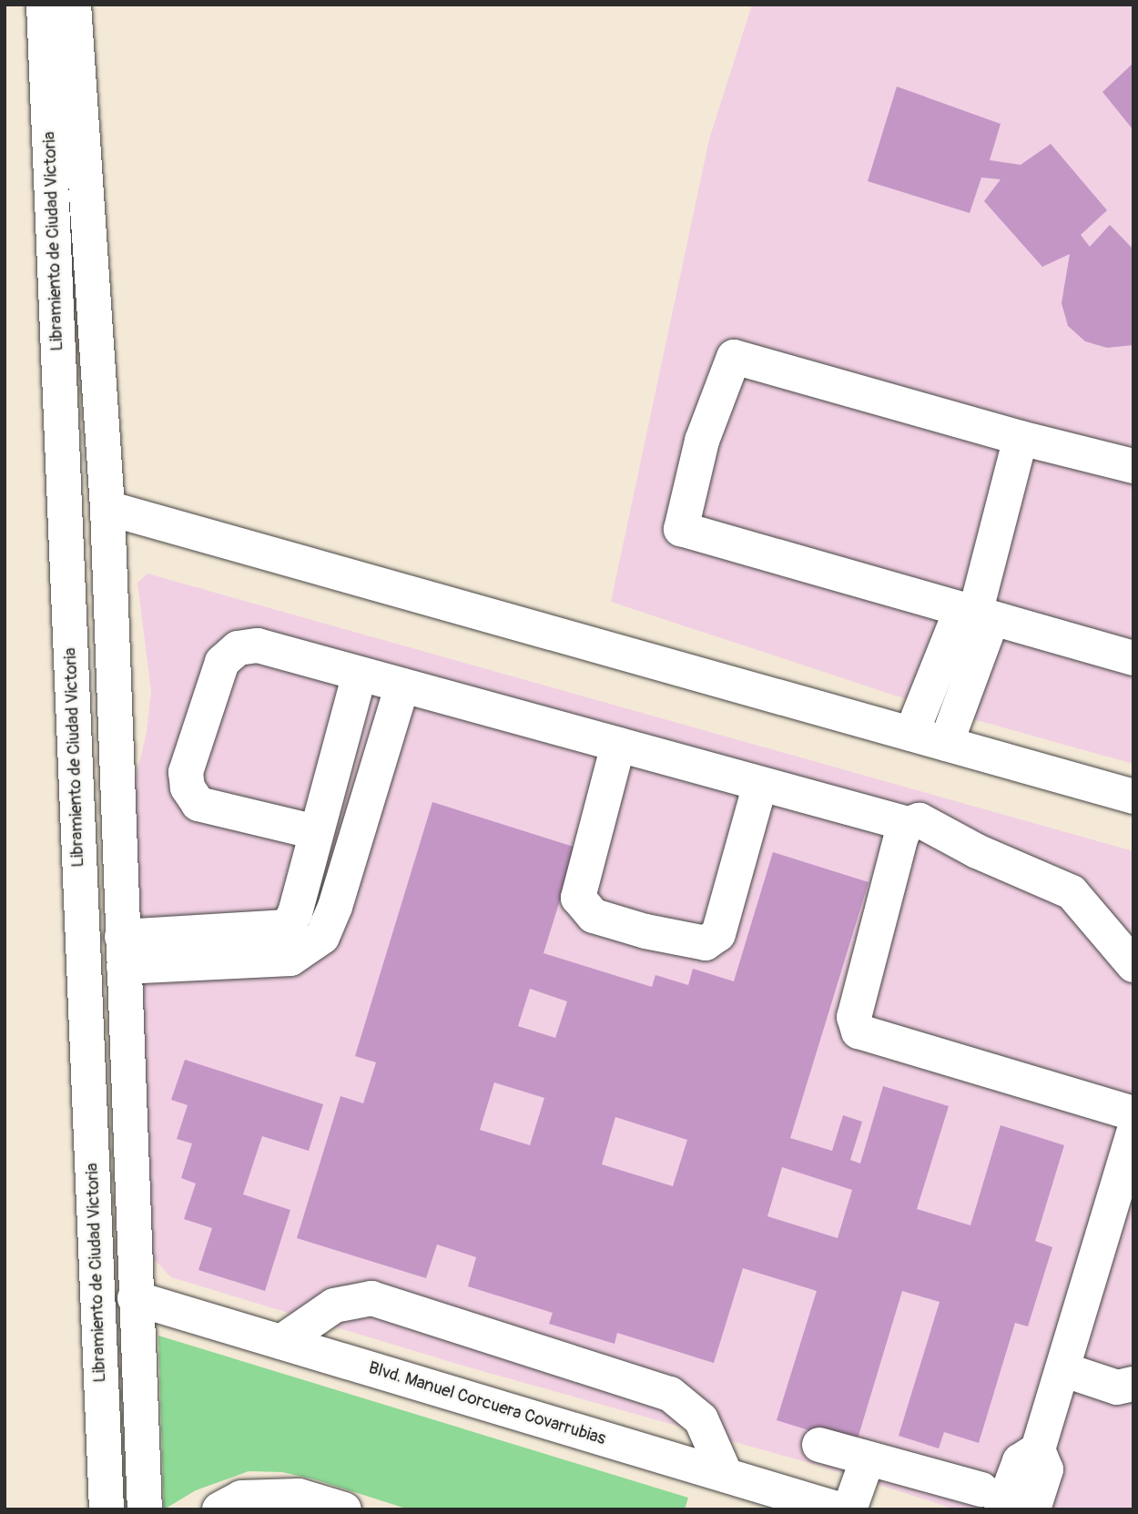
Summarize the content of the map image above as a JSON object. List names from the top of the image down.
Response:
{
  "streets": {
    "main road": ["Libramiento de Ciudad Victoria", "Blvd. Manuel Corcuera Covarrubias"]
  }
}
